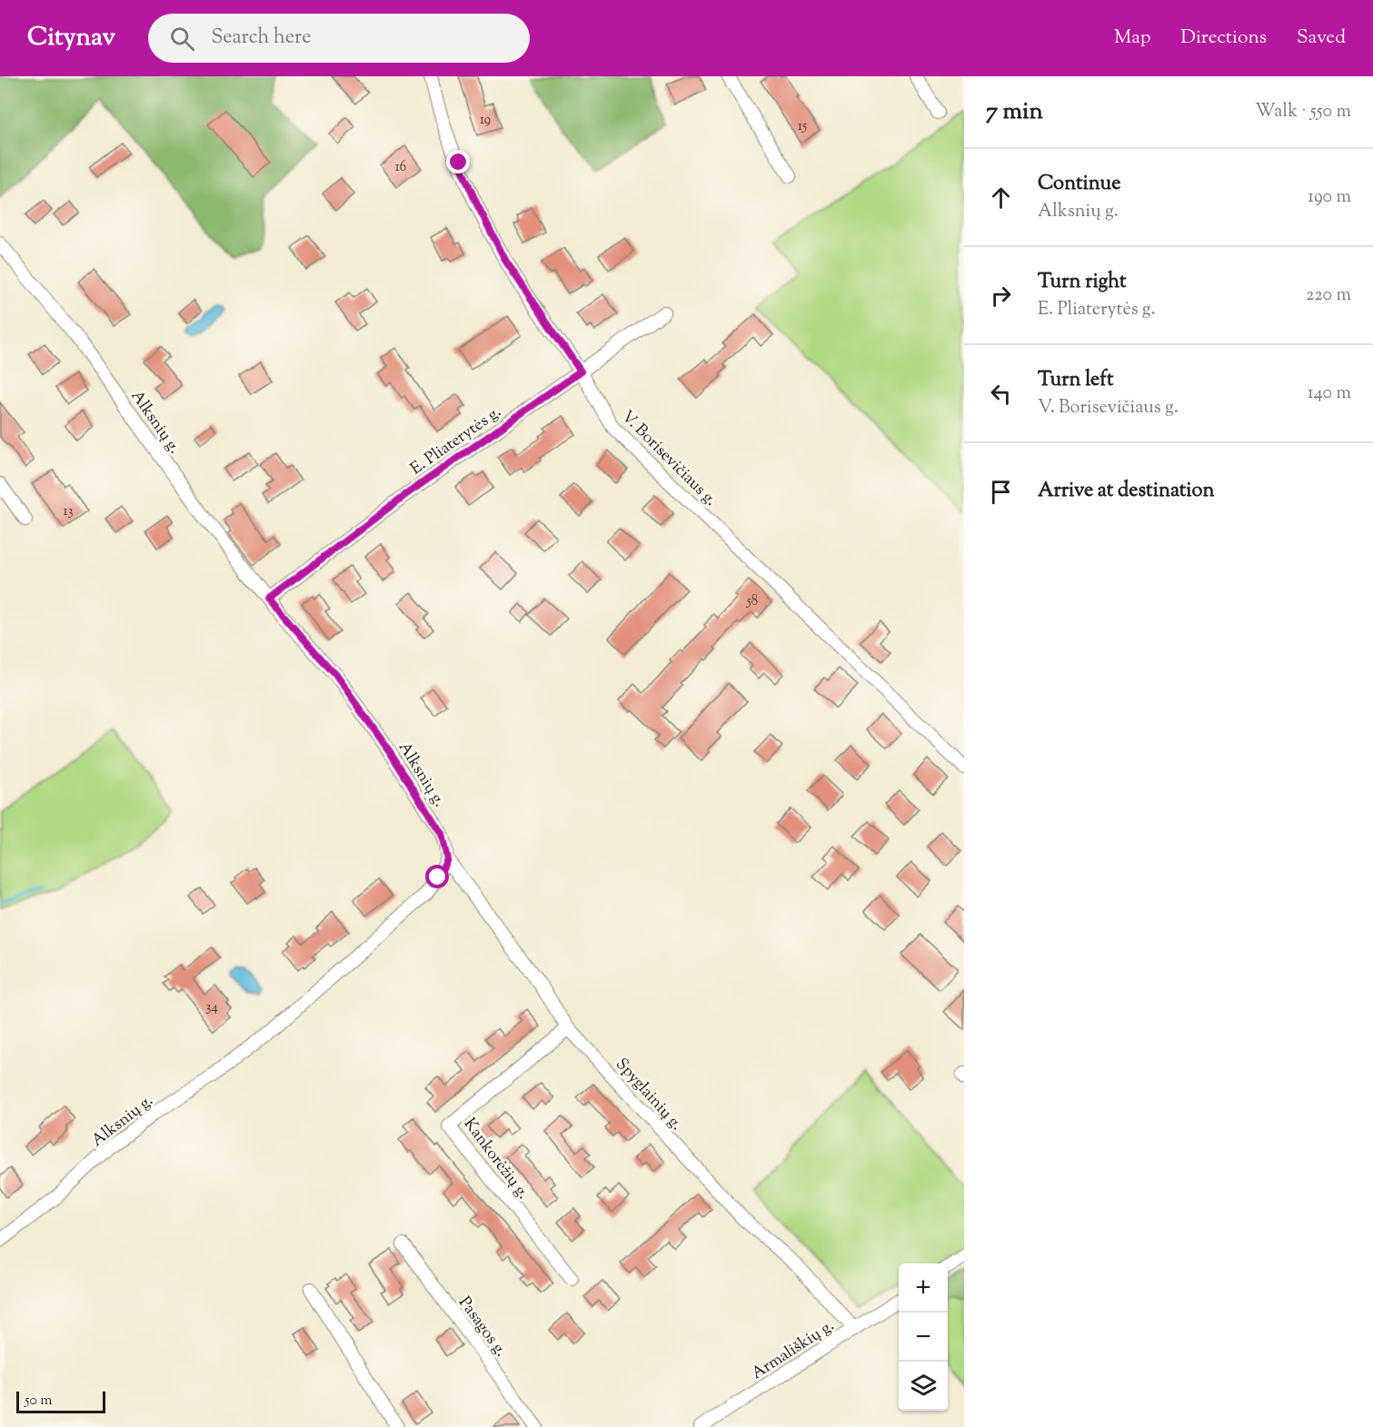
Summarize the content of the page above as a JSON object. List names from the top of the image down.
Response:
{
  "streets": {
    "street": [
      "Alksnių g.",
      "E. Pliaterytės g.",
      "V. Borisevičiaus g.",
      "Spyglainių g.",
      "Kankorėžių g.",
      "Pasagos g.",
      "Armališkių g."
    ]
  },
  "crossings": [
    ["Alksnių g.", "E. Pliaterytės g."],
    ["Alksnių g.", "Spyglainių g."],
    ["E. Pliaterytės g.", "V. Borisevičiaus g."],
    ["Spyglainių g.", "Kankorėžių g."],
    ["Spyglainių g.", "Armališkių g."]
  ],
  "house_numbers": [
    "19",
    "15",
    "16",
    "13",
    "58",
    "34"
  ],
  "scale_bar": "50 m",
  "page": {
    "header": "Citynav",
    "search": "Search here",
    "nav": ["Map", "Directions", "Saved"],
    "heading": ["7 min", "Walk · 550 m"],
    "list": [
      ["Continue", "Alksnių g.", "190 m"],
      ["Turn right", "E. Pliaterytės g.", "220 m"],
      ["Turn left", "V. Borisevičiaus g.", "140 m"],
      "Arrive at destination"
    ],
    "map_buttons": ["+", "−"],
    "scale": "50 m"
  }
}
